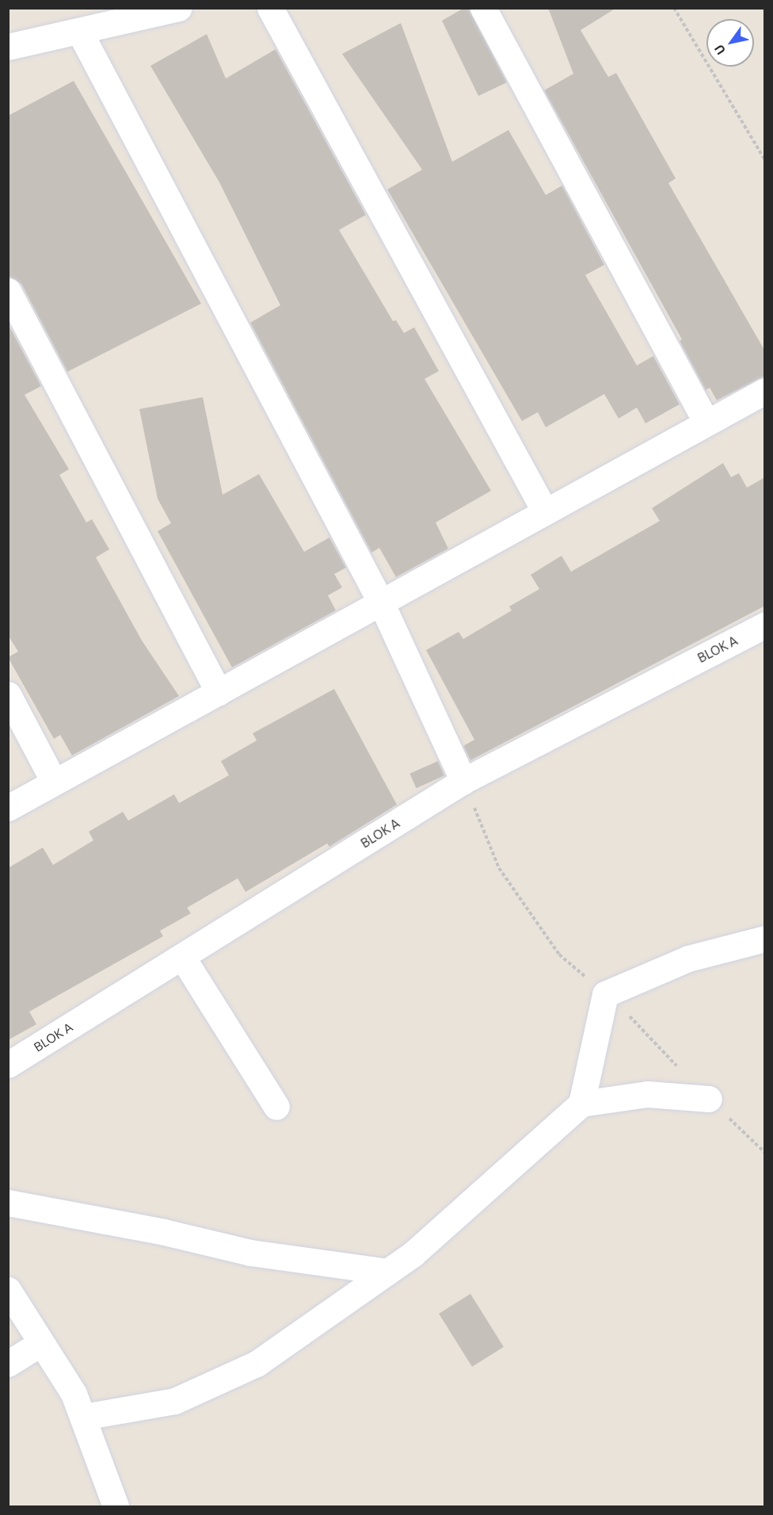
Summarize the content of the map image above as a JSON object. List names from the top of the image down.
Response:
{
  "streets": {
    "street": ["BLOK A"]
  },
  "north": "bottom left"
}
